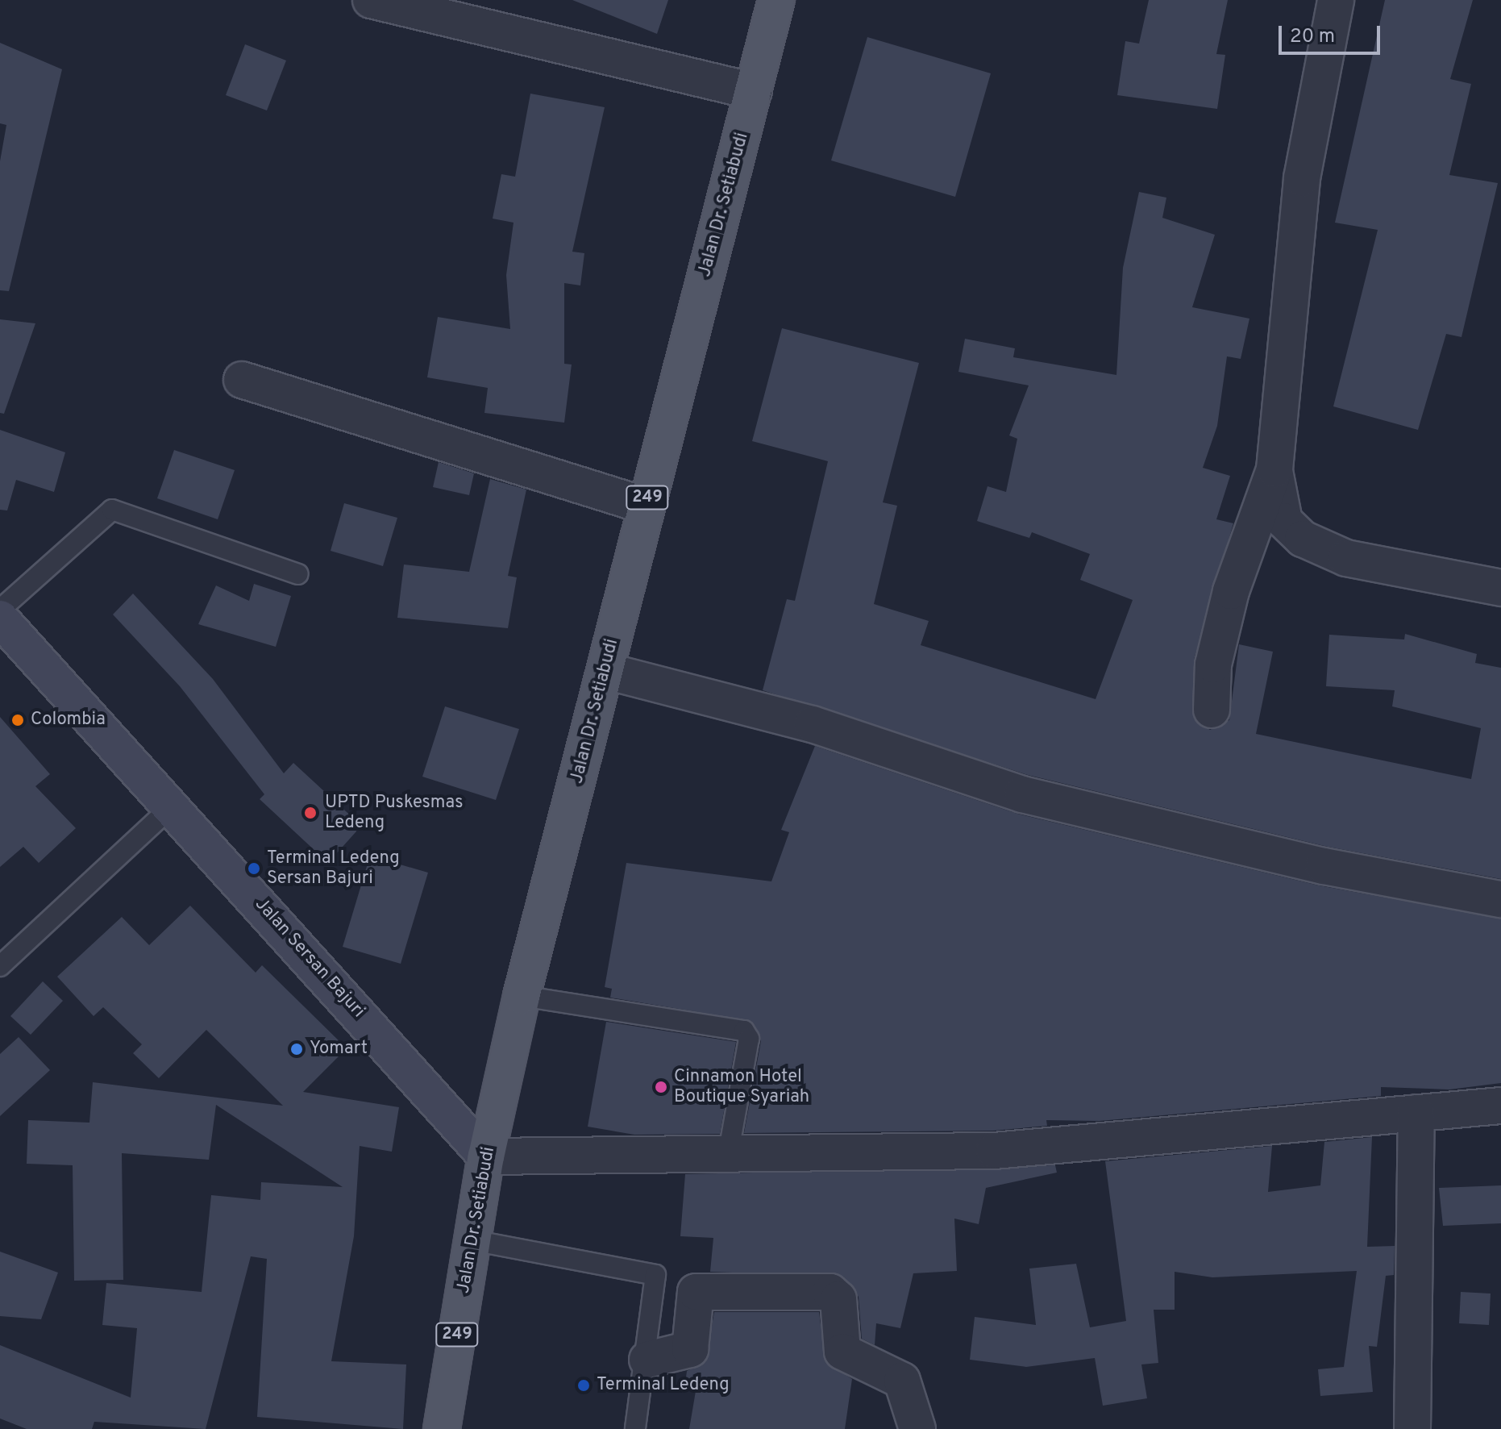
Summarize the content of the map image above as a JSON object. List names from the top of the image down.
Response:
{
  "streets": {
    "main road": ["Jalan Dr. Setiabudi", "249", "Jalan Sersan Bajuri"]
  },
  "crossings": [
    ["Jalan Dr. Setiabudi", "Jalan Sersan Bajuri"]
  ],
  "places": [
    "Colombia",
    "UPTD Puskesmas Ledeng",
    "Terminal Ledeng Sersan Bajuri",
    "Yomart",
    "Cinnamon Hotel Boutique Syariah",
    "Terminal Ledeng"
  ],
  "scale_bar": "20 m"
}
